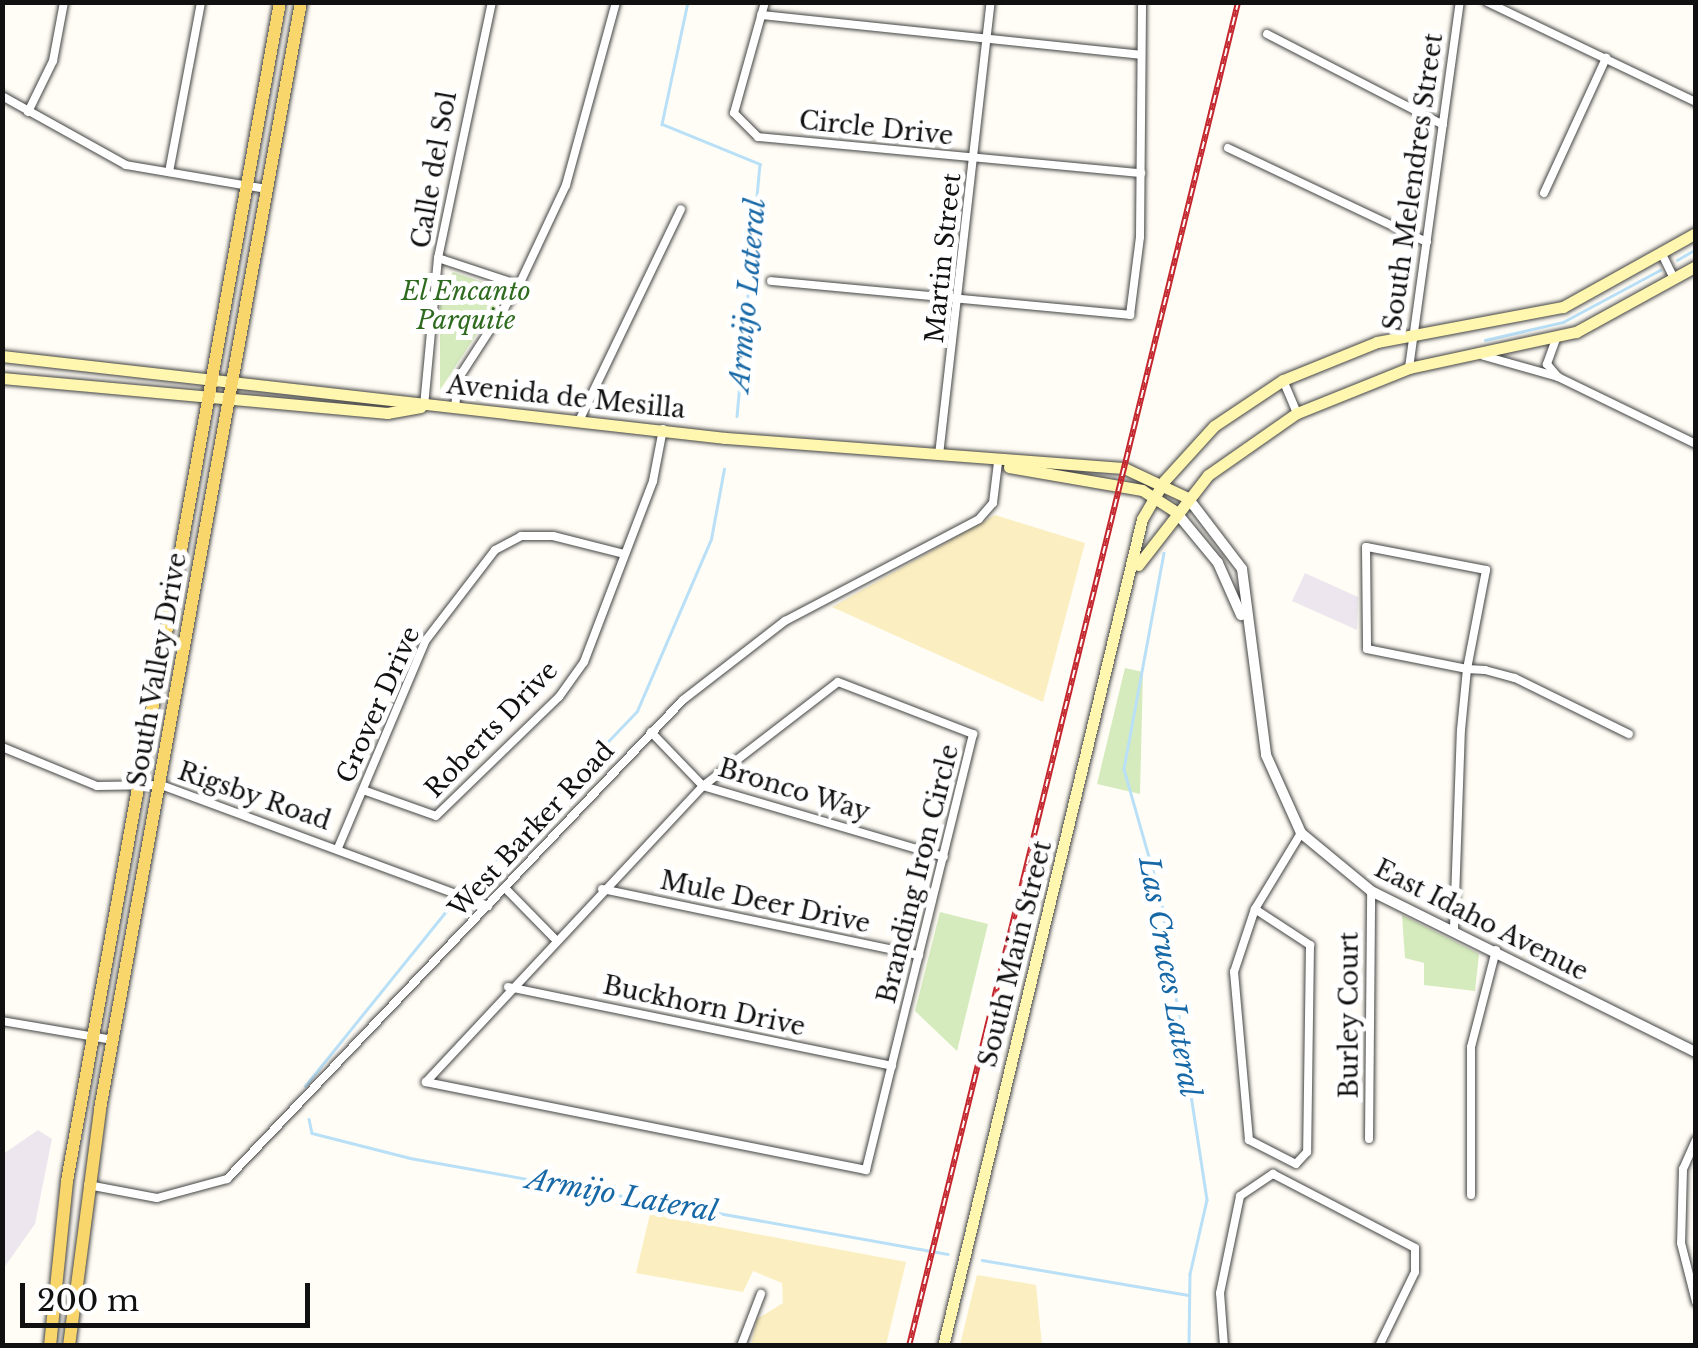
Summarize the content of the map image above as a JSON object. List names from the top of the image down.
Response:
{
  "streets": {
    "main road": ["Avenida de Mesilla", "South Valley Drive", "South Main Street"],
    "street": [
      "Circle Drive",
      "Calle del Sol",
      "South Melendres Street",
      "Martin Street",
      "Grover Drive",
      "Roberts Drive",
      "Bronco Way",
      "Rigsby Road",
      "West Barker Road",
      "Branding Iron Circle",
      "Mule Deer Drive",
      "East Idaho Avenue",
      "Buckhorn Drive",
      "Burley Court"
    ]
  },
  "crossings": [
    ["Circle Drive", "Martin Street"],
    ["Calle del Sol", "Avenida de Mesilla"],
    ["South Melendres Street", "South Main Street"],
    ["Martin Street", "Avenida de Mesilla"],
    ["Avenida de Mesilla", "South Valley Drive"],
    ["Avenida de Mesilla", "Roberts Drive"],
    ["Avenida de Mesilla", "West Barker Road"],
    ["Avenida de Mesilla", "East Idaho Avenue"],
    ["Avenida de Mesilla", "South Main Street"],
    ["South Valley Drive", "Rigsby Road"],
    ["South Valley Drive", "West Barker Road"],
    ["Grover Drive", "Roberts Drive"],
    ["Grover Drive", "Rigsby Road"],
    ["Bronco Way", "West Barker Road"],
    ["Bronco Way", "Branding Iron Circle"],
    ["Rigsby Road", "West Barker Road"],
    ["Branding Iron Circle", "Mule Deer Drive"],
    ["Branding Iron Circle", "Buckhorn Drive"],
    ["East Idaho Avenue", "South Main Street"],
    ["East Idaho Avenue", "Burley Court"]
  ],
  "water": ["Armijo Lateral", "Las Cruces Lateral"],
  "parks": ["El Encanto Parquite"],
  "scale_bar": "200 m"
}
